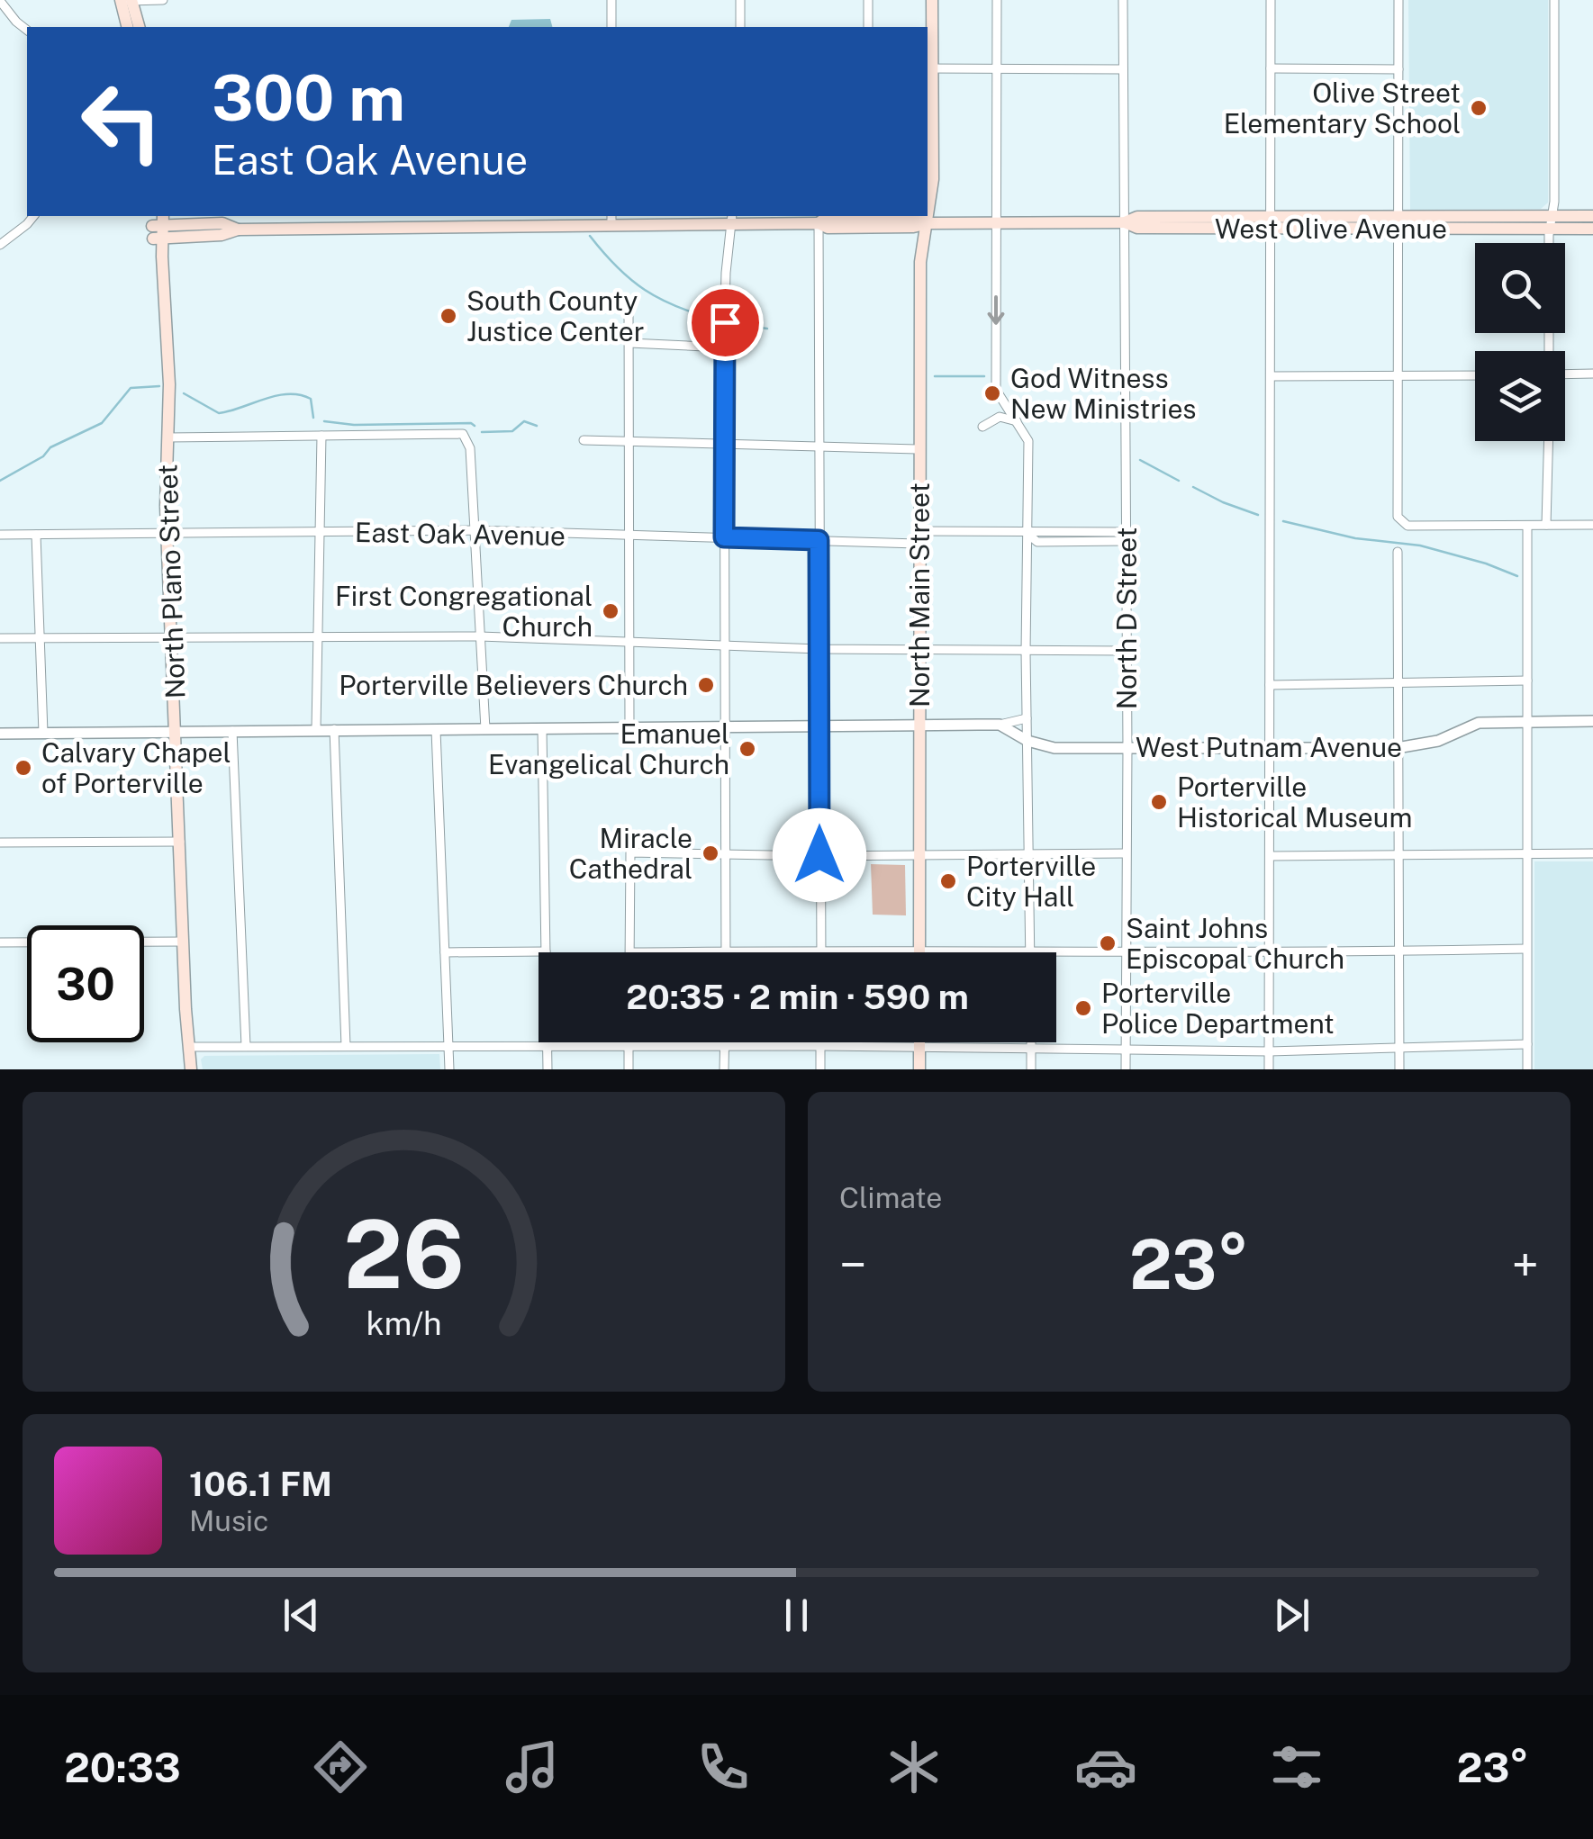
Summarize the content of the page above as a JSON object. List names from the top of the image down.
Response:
{
  "streets": {
    "main road": ["West Olive Avenue", "North Plano Street", "North Main Street"],
    "street": ["East Oak Avenue", "North D Street", "West Putnam Avenue"]
  },
  "crossings": [
    ["West Olive Avenue", "North Main Street"],
    ["West Olive Avenue", "North D Street"],
    ["East Oak Avenue", "North Plano Street"],
    ["East Oak Avenue", "North Main Street"],
    ["East Oak Avenue", "North D Street"],
    ["North D Street", "West Putnam Avenue"]
  ],
  "places": [
    "Olive Street Elementary School",
    "South County Justice Center",
    "God Witness New Ministries",
    "First Congregational Church",
    "Porterville Believers Church",
    "Emanuel Evangelical Church",
    "Calvary Chapel of Porterville",
    "Porterville Historical Museum",
    "Miracle Cathedral",
    "Porterville City Hall",
    "Saint Johns Episcopal Church",
    "Porterville Police Department"
  ],
  "page": {
    "turn": ["300 m", "East Oak Avenue"],
    "limit": "30",
    "trip": "20:35 · 2 min · 590 m",
    "tile": "Climate",
    "heat": ["−", "23°", "+"],
    "song": ["106.1 FM", "Music"],
    "tabs": ["20:33", "23°"],
    "gauge": ["26", "km/h"]
  }
}
